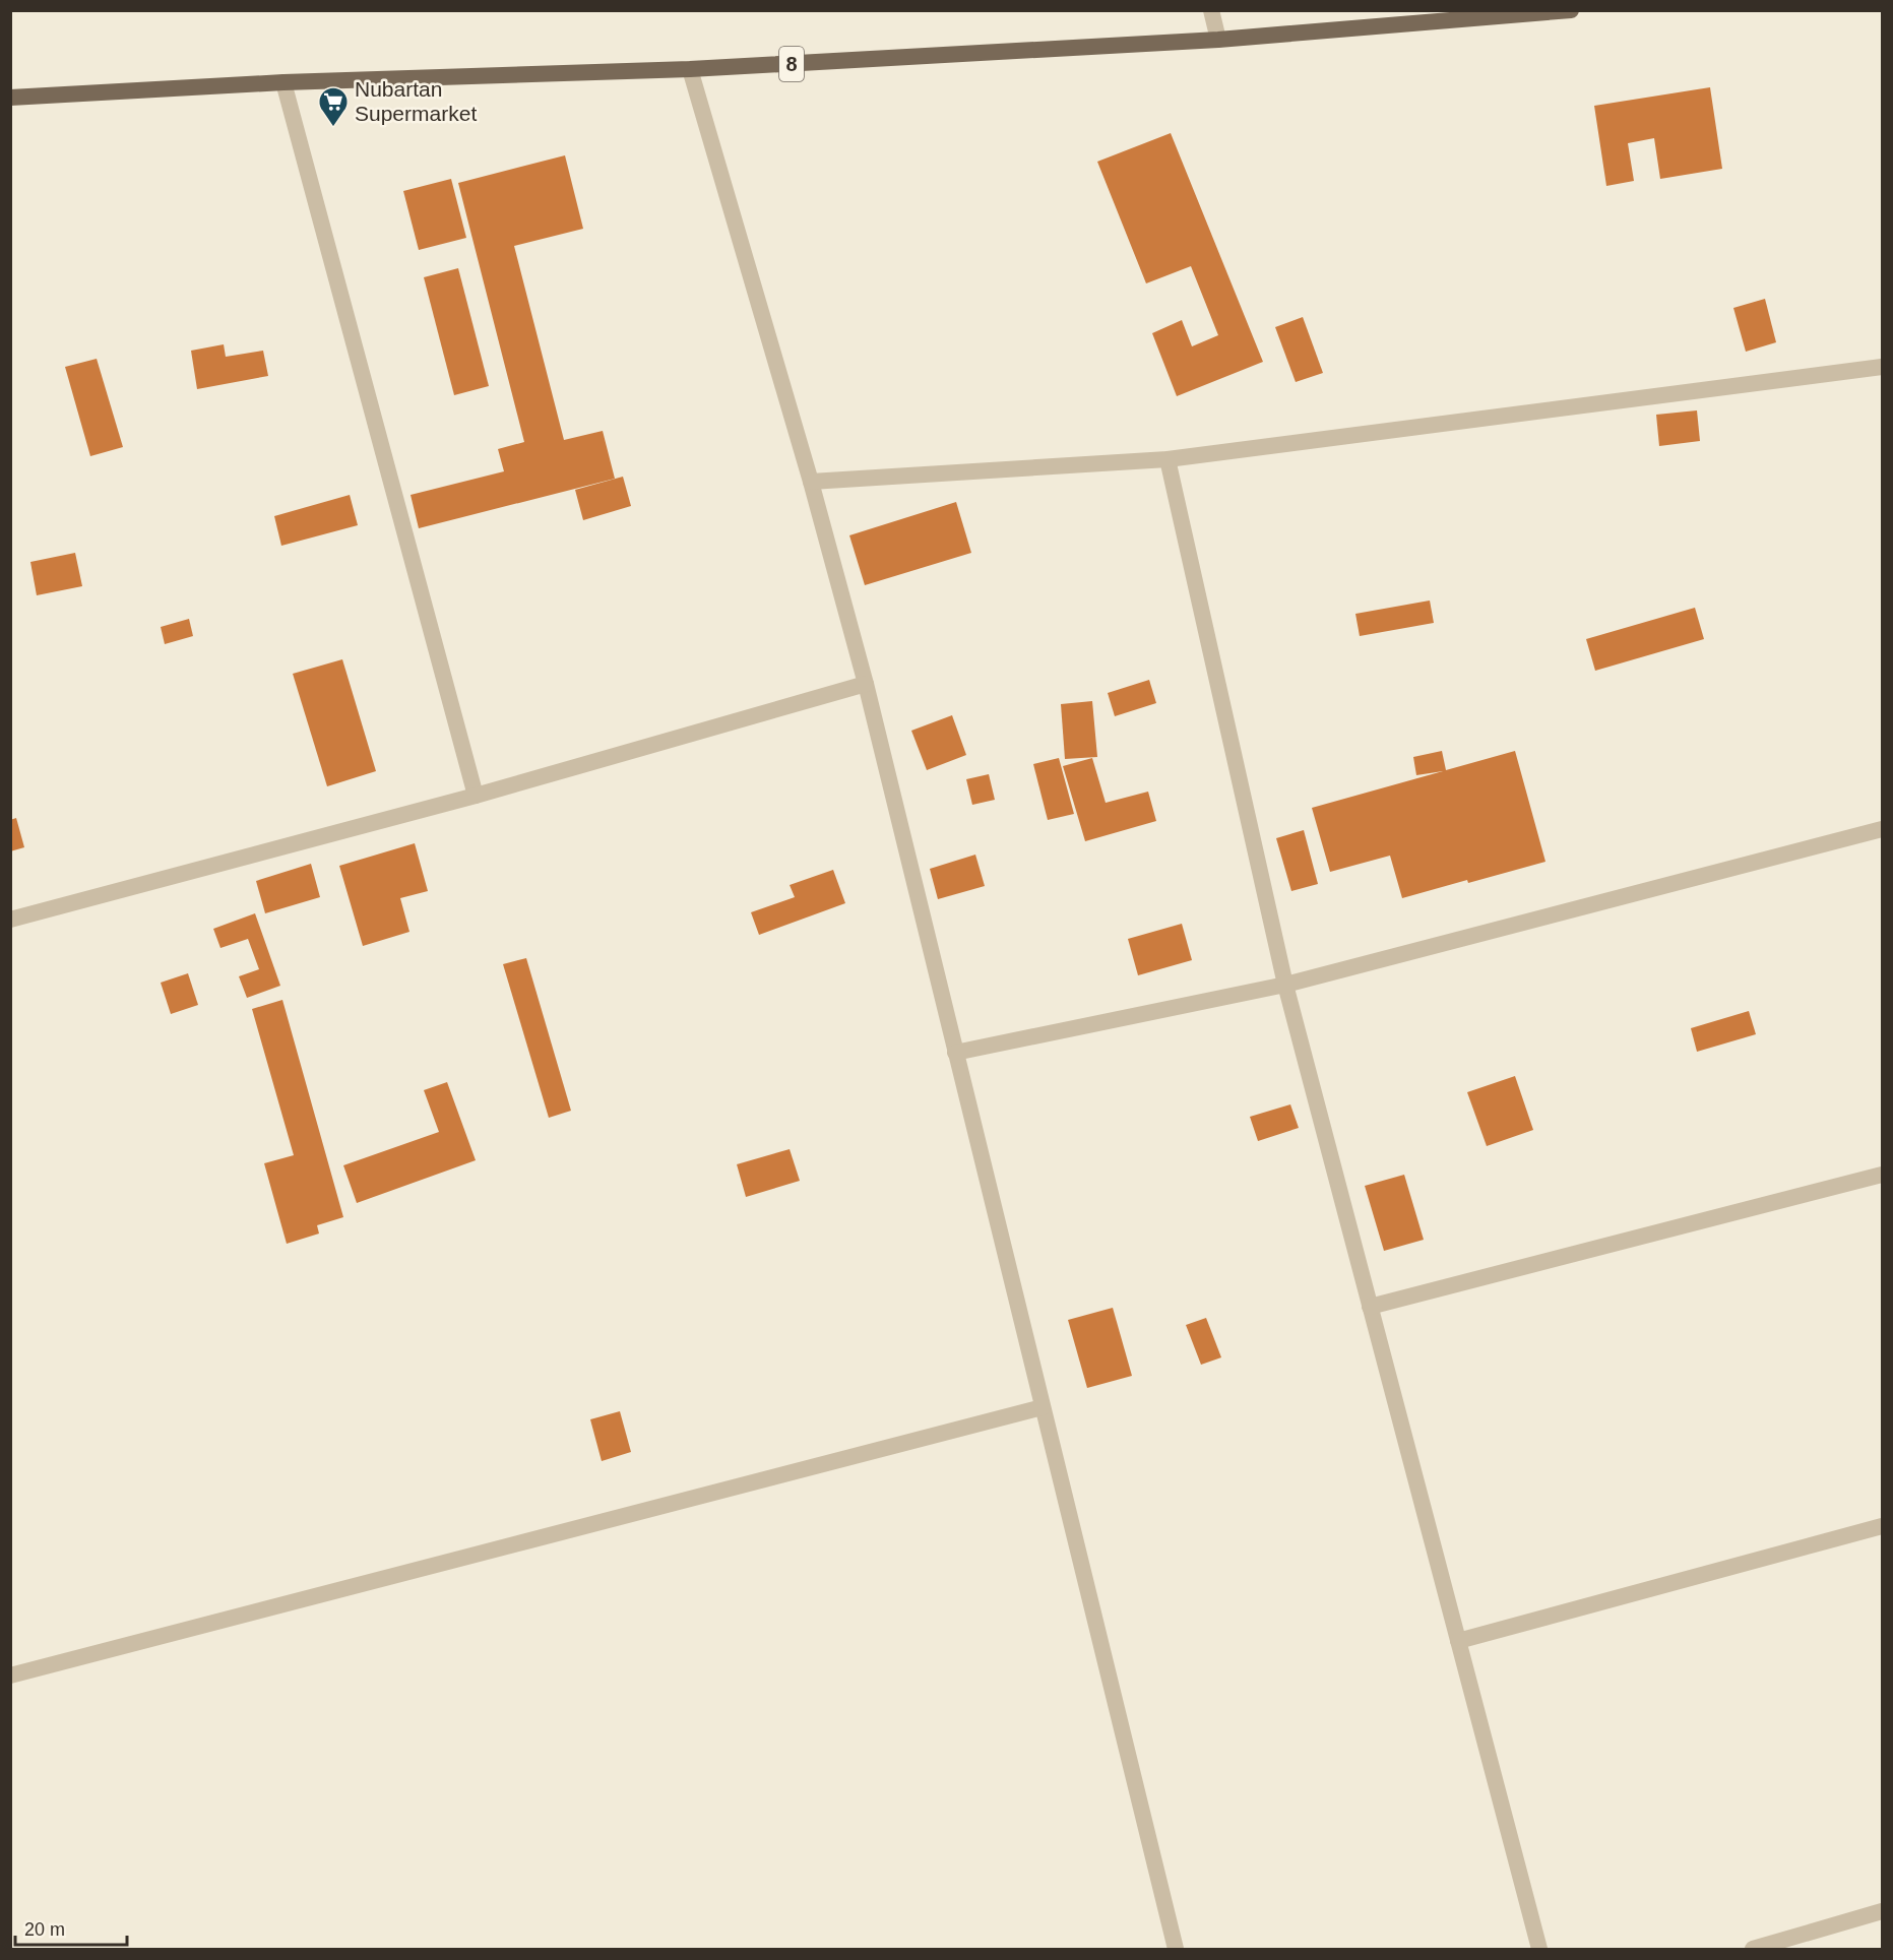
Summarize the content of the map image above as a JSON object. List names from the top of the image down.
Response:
{
  "streets": {
    "main road": ["8"]
  },
  "places": {
    "supermarket": ["Nubartan Supermarket"]
  },
  "scale_bar": "20 m"
}
